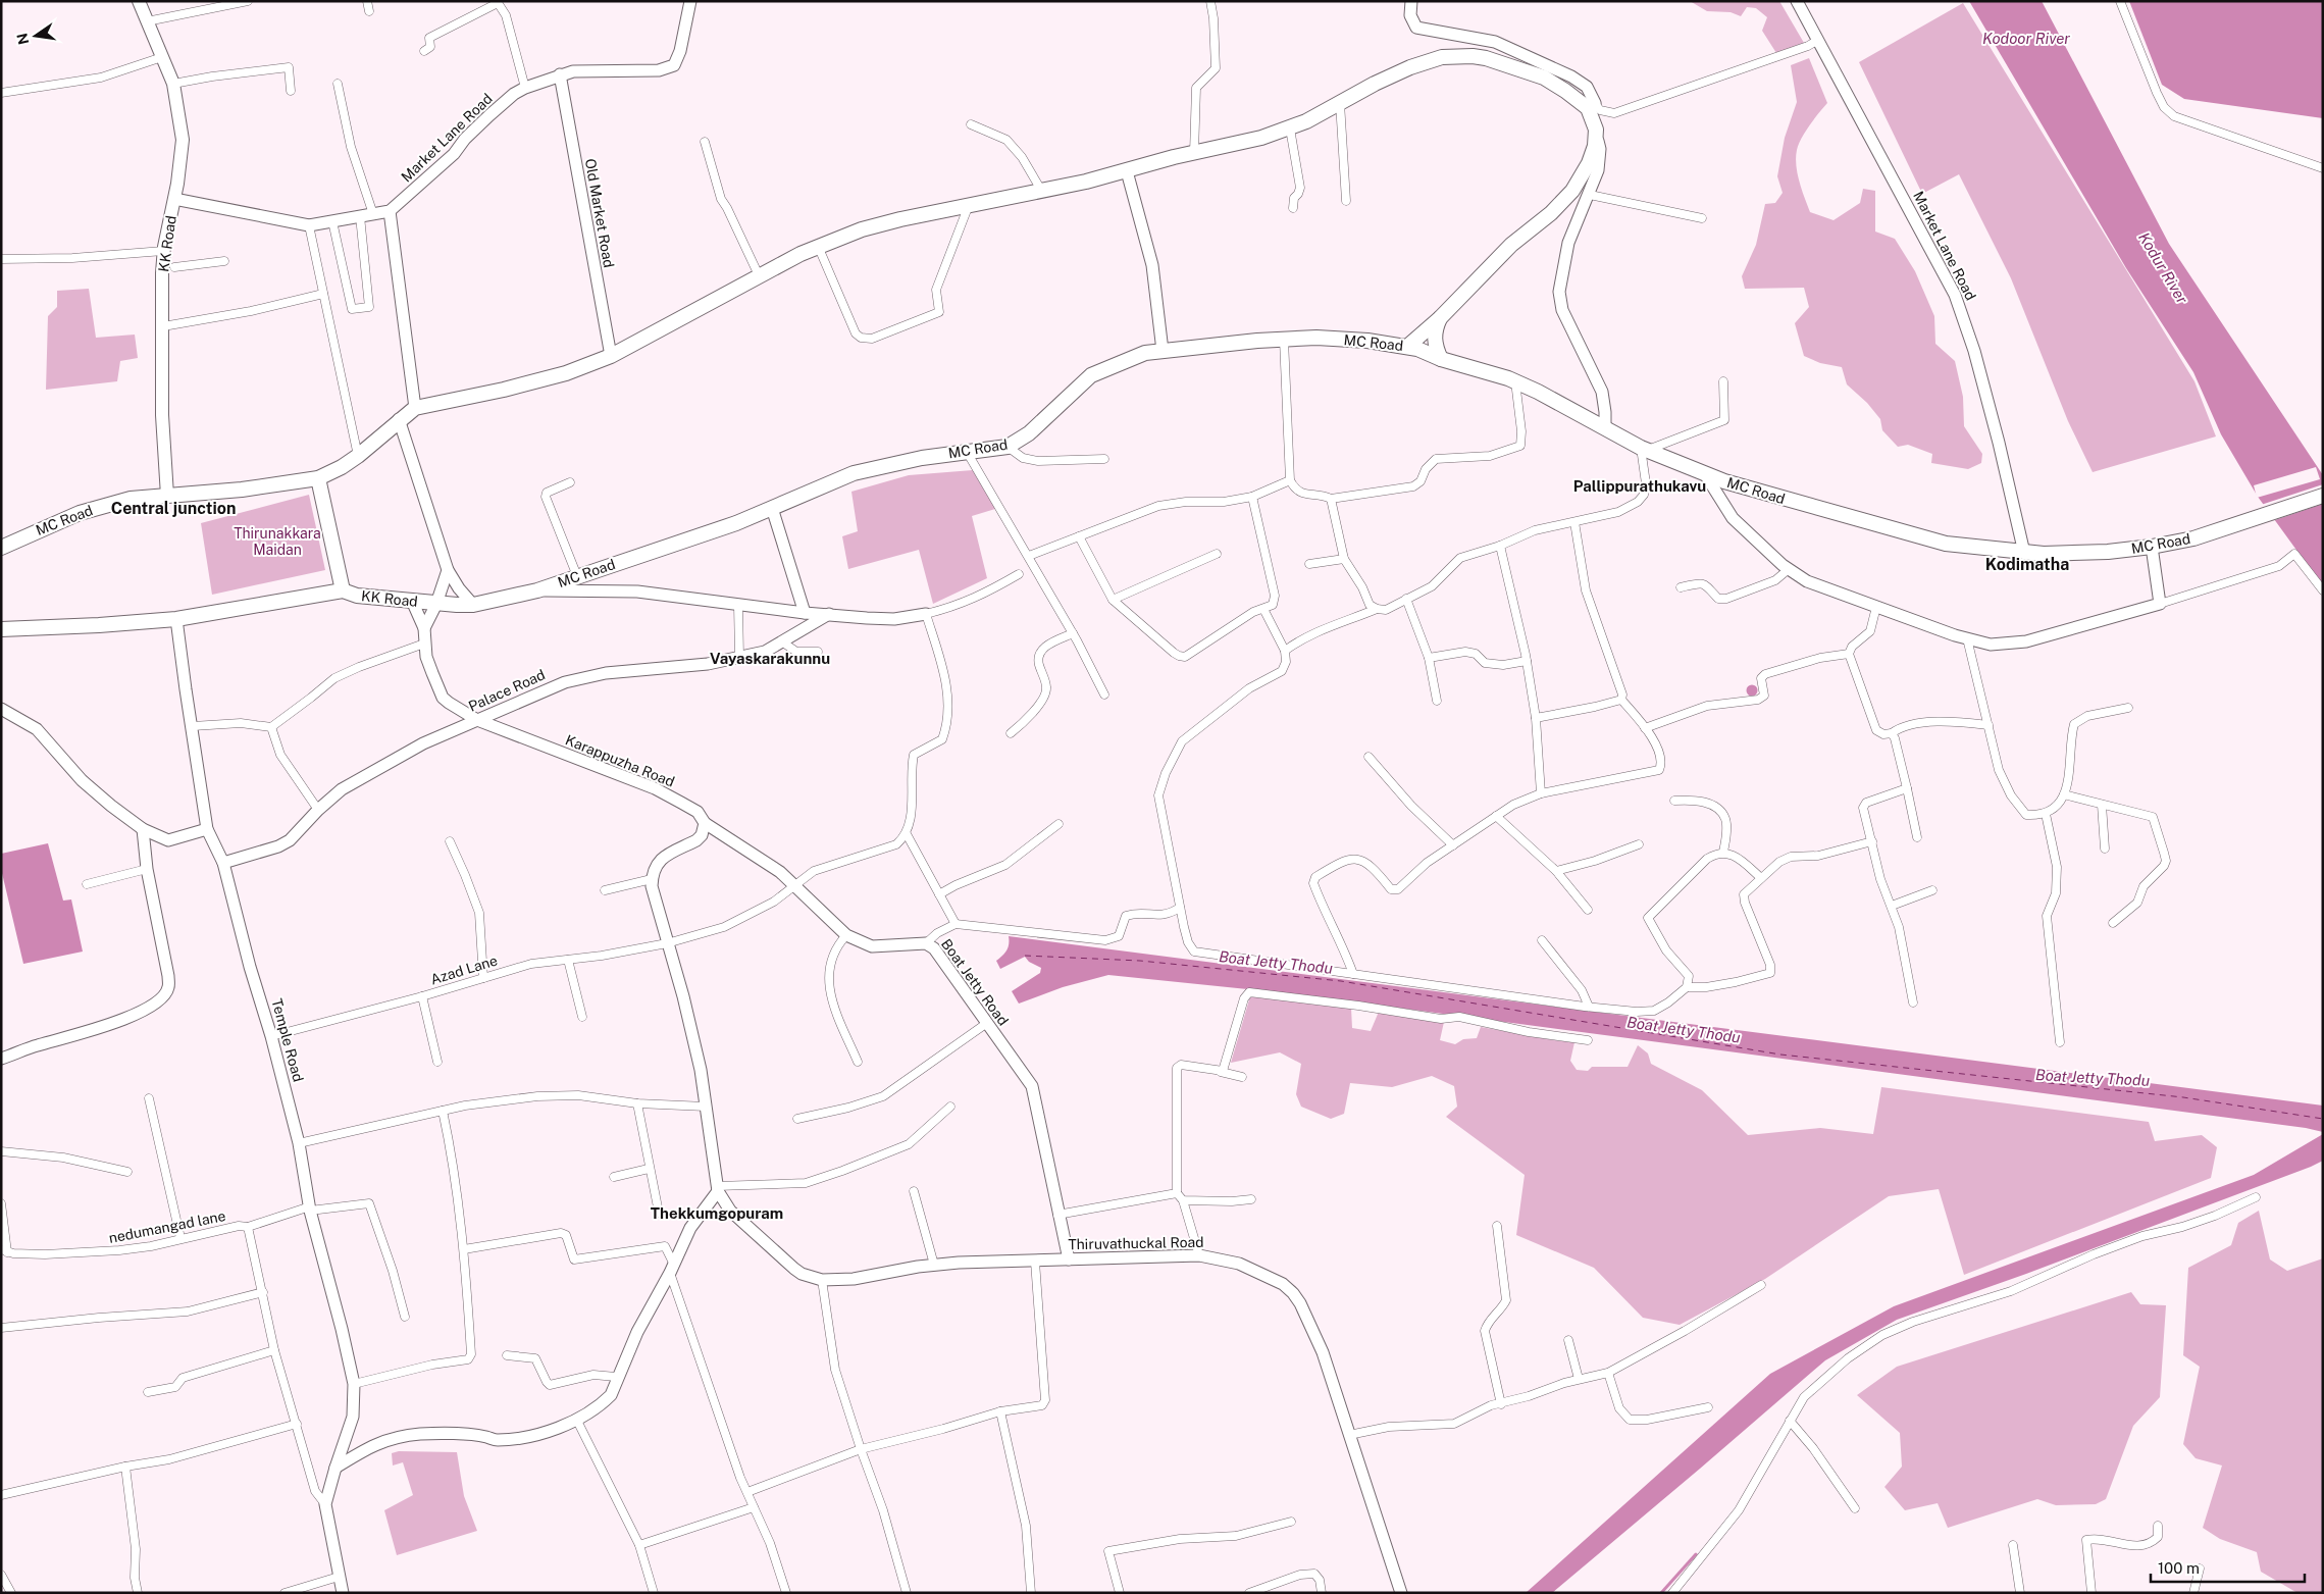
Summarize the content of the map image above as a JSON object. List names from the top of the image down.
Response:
{
  "streets": {
    "highway": ["KK Road", "MC Road"],
    "main road": [
      "Market Lane Road",
      "Old Market Road",
      "Palace Road",
      "Karappuzha Road",
      "Boat Jetty Road",
      "Temple Road",
      "Thiruvathuckal Road"
    ],
    "street": ["Azad Lane", "nedumangad lane"]
  },
  "crossings": [
    ["Market Lane Road", "Old Market Road"],
    ["Market Lane Road", "MC Road"],
    ["Old Market Road", "MC Road"],
    ["KK Road", "MC Road"],
    ["KK Road", "Karappuzha Road"],
    ["MC Road", "Karappuzha Road"],
    ["Palace Road", "Karappuzha Road"],
    ["Palace Road", "Temple Road"],
    ["Karappuzha Road", "Boat Jetty Road"],
    ["Azad Lane", "Boat Jetty Road"],
    ["Azad Lane", "Temple Road"],
    ["Boat Jetty Road", "Thiruvathuckal Road"],
    ["Temple Road", "nedumangad lane"]
  ],
  "districts": [
    "Pallippurathukavu",
    "Central junction",
    "Kodimatha",
    "Vayaskarakunnu",
    "Thekkumgopuram"
  ],
  "water": ["Kodoor River", "Kodur River", "Boat Jetty Thodu"],
  "parks": ["Thirunakkara Maidan"],
  "scale_bar": "100 m",
  "north": "left"
}
